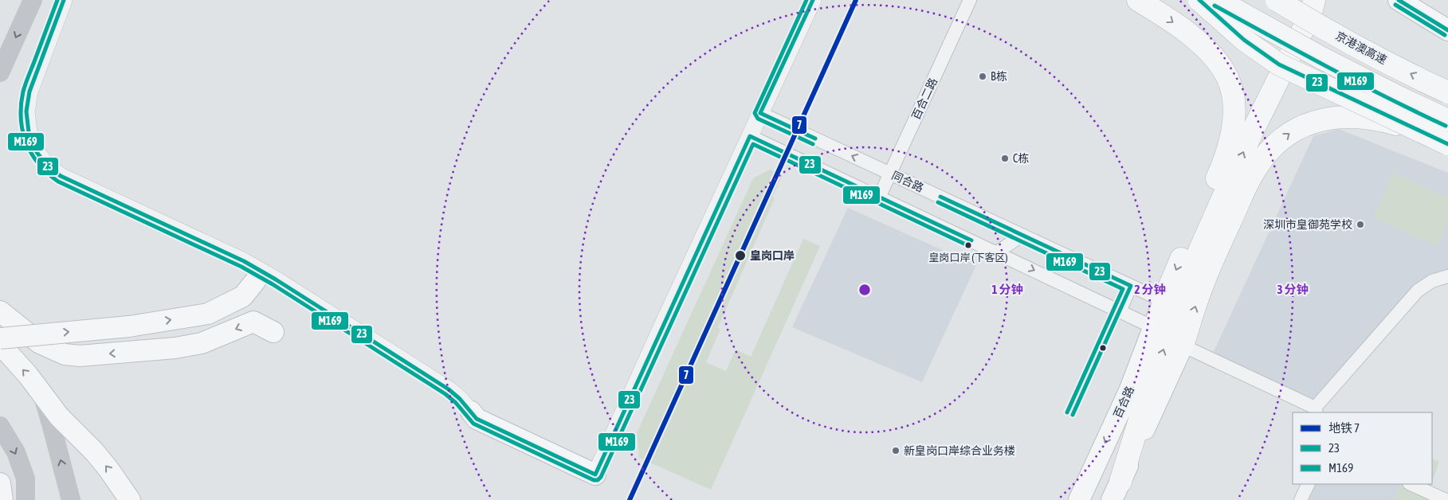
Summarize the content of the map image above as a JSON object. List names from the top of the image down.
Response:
{
  "streets": {
    "highway": ["京港澳高速"],
    "main road": ["百合路"],
    "street": ["百合二路", "同合路"]
  },
  "crossings": [
    ["百合二路", "同合路"],
    ["同合路", "百合路"]
  ],
  "places": [
    "B栋",
    "C栋",
    "深圳市皇御苑学校",
    "皇岗口岸 (下客区)",
    "皇岗口岸",
    "新皇岗口岸综合业务楼"
  ],
  "lines": ["metro line 7", "transit line 23", "transit line M169"],
  "legend": ["地铁 7", "23", "M169"],
  "rings": ["1 分钟", "2 分钟", "3 分钟"]
}
